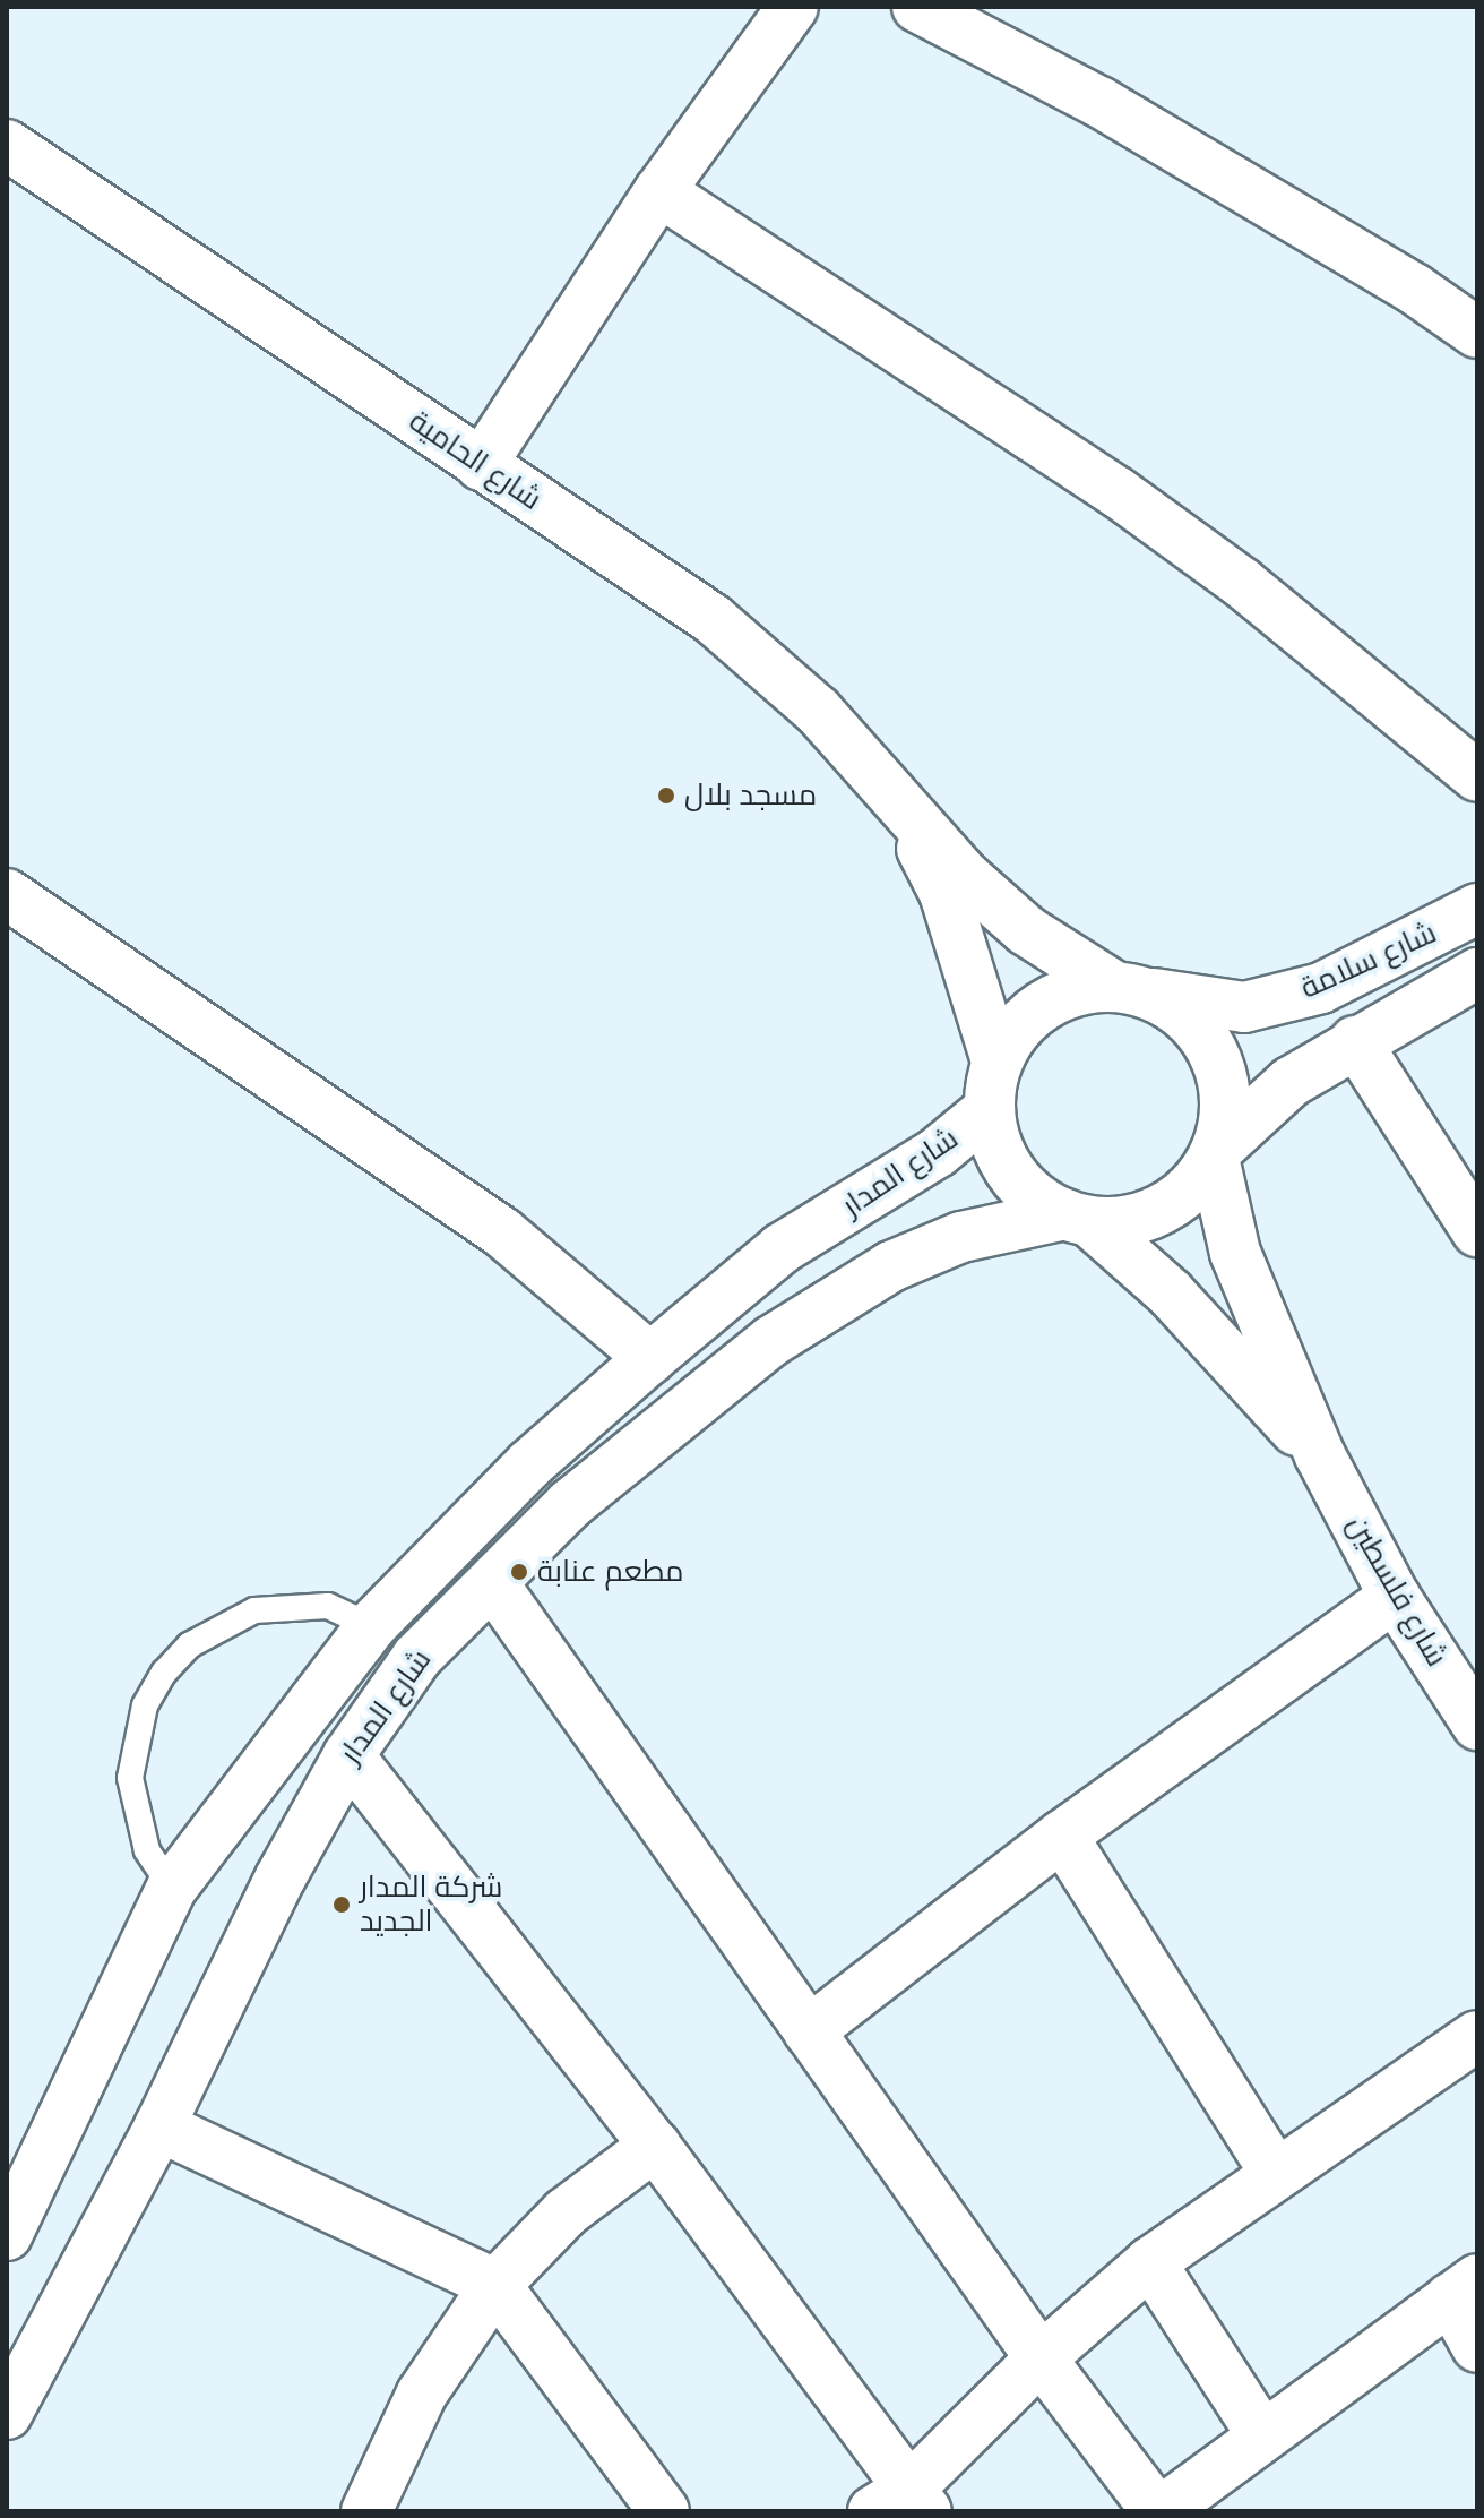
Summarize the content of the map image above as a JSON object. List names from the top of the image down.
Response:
{
  "streets": {
    "street": [
      "شارع الحامية",
      "شارع سلامة",
      "شارع المدار",
      "شارع فلسطين"
    ]
  },
  "crossings": [
    ["شارع سلامة", "شارع المدار"]
  ],
  "places": ["مسجد بلال", "مطعم عنابة", "شركة المدار الجديد"]
}
